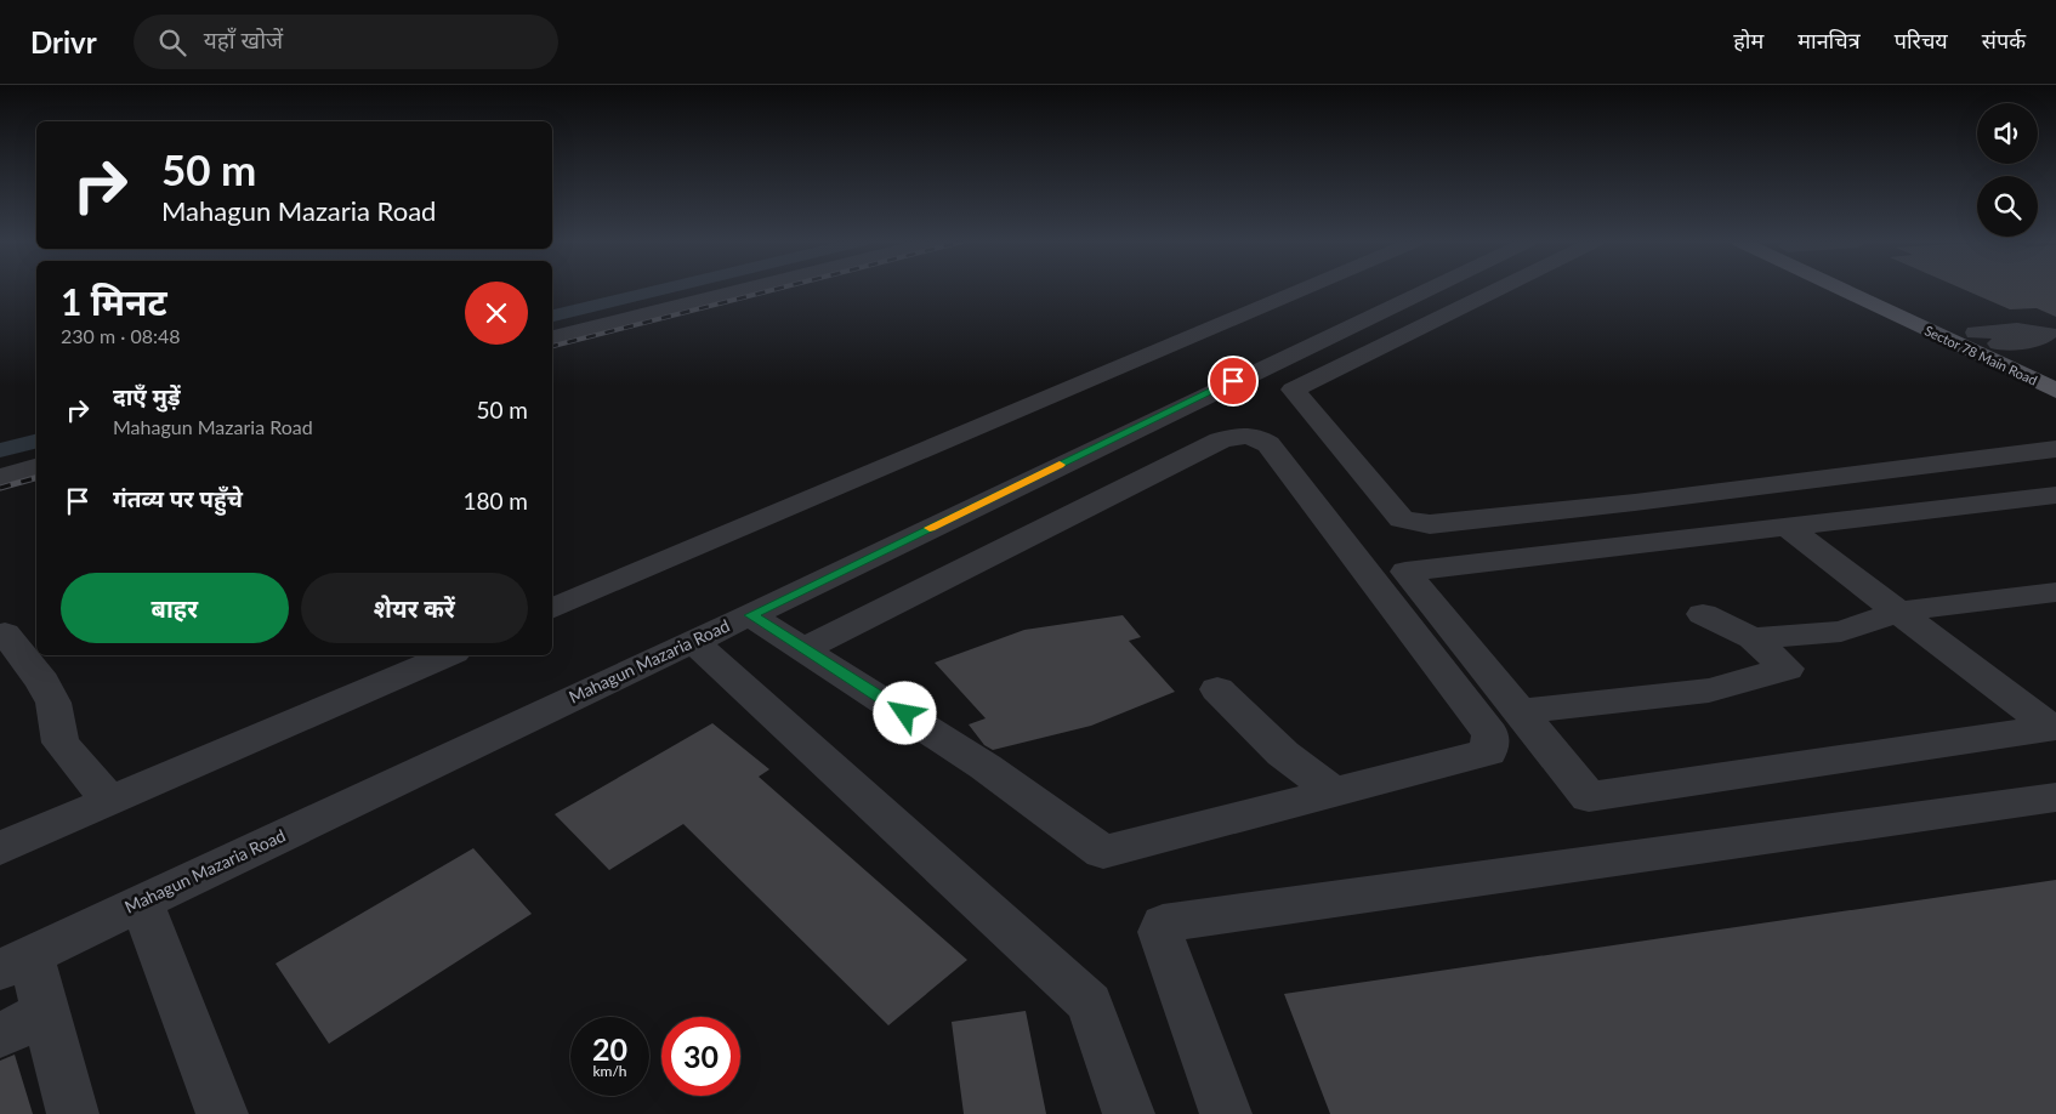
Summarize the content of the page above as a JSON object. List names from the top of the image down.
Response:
{
  "streets": {
    "main road": ["Sector 78 Main Road"],
    "street": ["Mahagun Mazaria Road"]
  },
  "page": {
    "header": "Drivr",
    "search": "यहाँ खोजें",
    "nav": [
      "होम",
      "मानचित्र",
      "परिचय",
      "संपर्क"
    ],
    "turn": ["50 m", "Mahagun Mazaria Road"],
    "heading": ["1 मिनट", "230 m · 08:48"],
    "list": [
      {
        "name": "दाएँ मुड़ें",
        "note": "Mahagun Mazaria Road",
        "value": "50 m"
      },
      {
        "name": "गंतव्य पर पहुँचे",
        "value": "180 m"
      }
    ],
    "buttons": ["बाहर", "शेयर करें"],
    "speed": "20 km/h",
    "limit": "30"
  }
}
